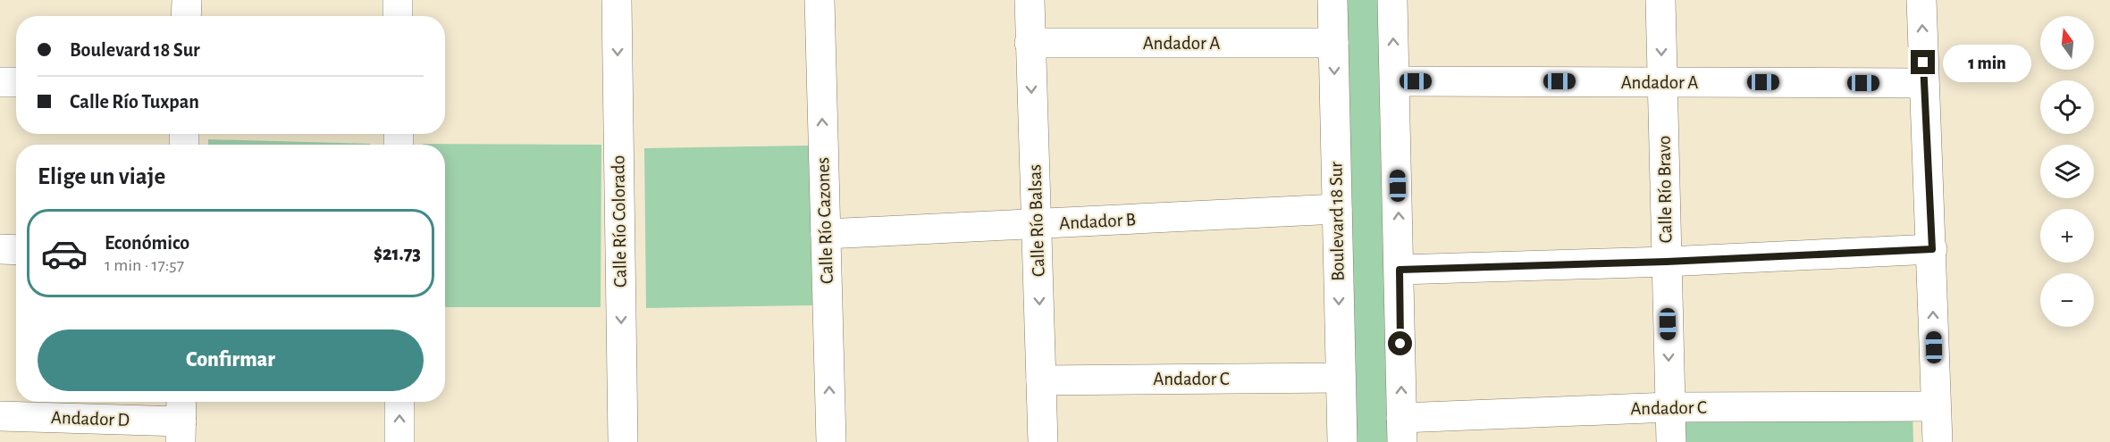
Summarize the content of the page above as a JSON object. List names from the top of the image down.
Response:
{
  "streets": {
    "street": [
      "Andador A",
      "Calle Río Bravo",
      "Calle Río Cazones",
      "Calle Río Balsas",
      "Calle Río Colorado",
      "Andador B",
      "Boulevard 18 Sur",
      "Andador C",
      "Andador D"
    ]
  },
  "crossings": [
    ["Andador A", "Calle Río Bravo"],
    ["Andador A", "Calle Río Balsas"],
    ["Andador A", "Boulevard 18 Sur"],
    ["Calle Río Bravo", "Andador C"],
    ["Calle Río Cazones", "Andador B"],
    ["Calle Río Balsas", "Andador B"],
    ["Calle Río Balsas", "Andador C"],
    ["Andador B", "Boulevard 18 Sur"],
    ["Boulevard 18 Sur", "Andador C"]
  ],
  "one_way": ["Calle Río Cazones", "Calle Río Balsas", "Calle Río Colorado"],
  "north": "top",
  "page": {
    "map_buttons": ["+", "−"],
    "banner": ["Boulevard 18 Sur", "Calle Río Tuxpan"],
    "bubble": "1 min",
    "heading": "Elige un viaje",
    "list": [
      {
        "name": "Económico",
        "note": "1 min · 17:57",
        "value": "$21.73"
      }
    ],
    "buttons": "Confirmar"
  }
}
